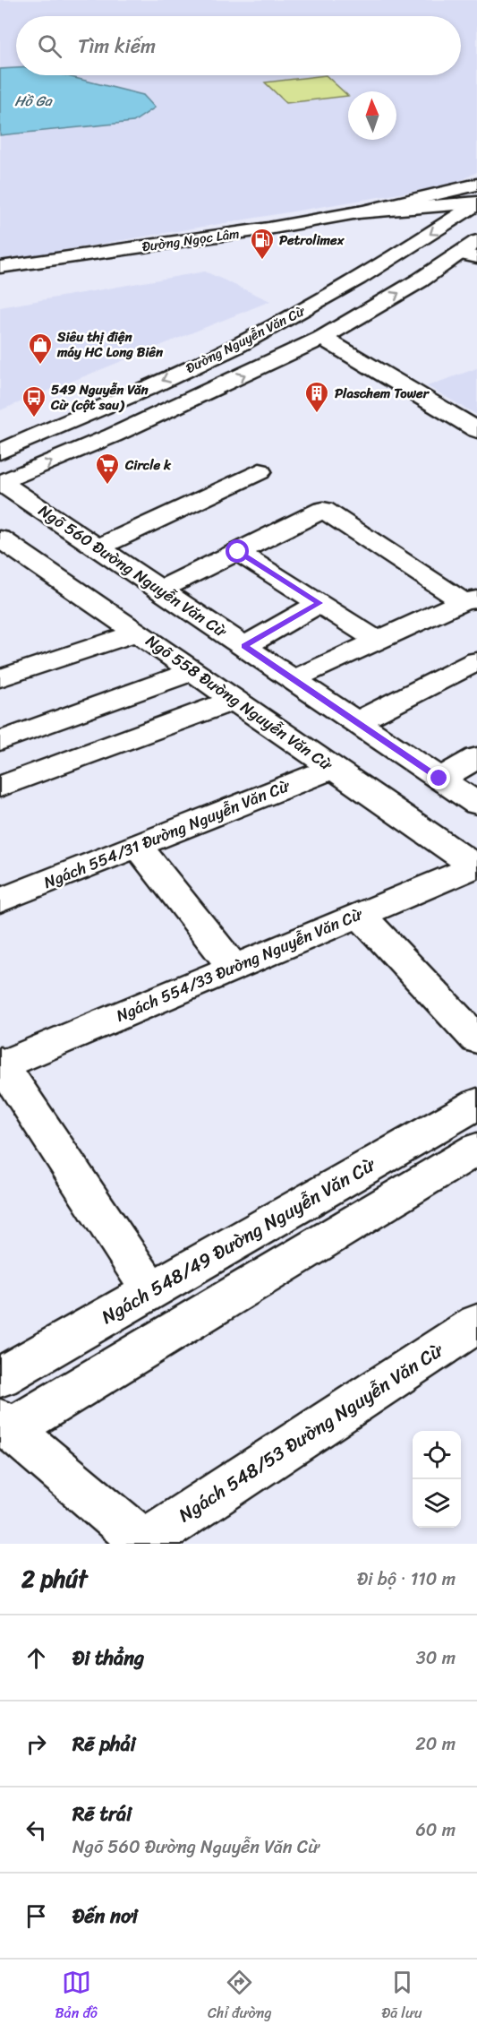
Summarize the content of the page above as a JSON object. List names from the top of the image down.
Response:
{
  "streets": {
    "street": [
      "Đường Ngọc Lâm",
      "Đường Nguyễn Văn Cừ",
      "Ngõ 560 Đường Nguyễn Văn Cừ",
      "Ngõ 558 Đường Nguyễn Văn Cừ",
      "Ngách 554/31 Đường Nguyễn Văn Cừ",
      "Ngách 554/33 Đường Nguyễn Văn Cừ",
      "Ngách 548/49 Đường Nguyễn Văn Cừ",
      "Ngách 548/53 Đường Nguyễn Văn Cừ"
    ]
  },
  "crossings": [
    ["Đường Ngọc Lâm", "Đường Nguyễn Văn Cừ"],
    ["Đường Nguyễn Văn Cừ", "Ngõ 560 Đường Nguyễn Văn Cừ"],
    ["Ngõ 558 Đường Nguyễn Văn Cừ", "Ngách 554/31 Đường Nguyễn Văn Cừ"],
    ["Ngõ 558 Đường Nguyễn Văn Cừ", "Ngách 554/33 Đường Nguyễn Văn Cừ"]
  ],
  "water": ["Hồ Ga"],
  "places": {
    "fuel station": ["Petrolimex"],
    "shop": ["Siêu thị điện máy HC Long Biên"],
    "building": ["Plaschem Tower"],
    "bus stop": ["549 Nguyễn Văn Cừ (cột sau)"],
    "supermarket": ["Circle k"]
  },
  "north": "top",
  "page": {
    "search": "Tìm kiếm",
    "heading": ["2 phút", "Đi bộ · 110 m"],
    "list": [
      ["Đi thẳng", "30 m"],
      ["Rẽ phải", "20 m"],
      ["Rẽ trái", "Ngõ 560 Đường Nguyễn Văn Cừ", "60 m"],
      "Đến nơi"
    ],
    "nav": ["Bản đồ", "Chỉ đường", "Đã lưu"]
  }
}
